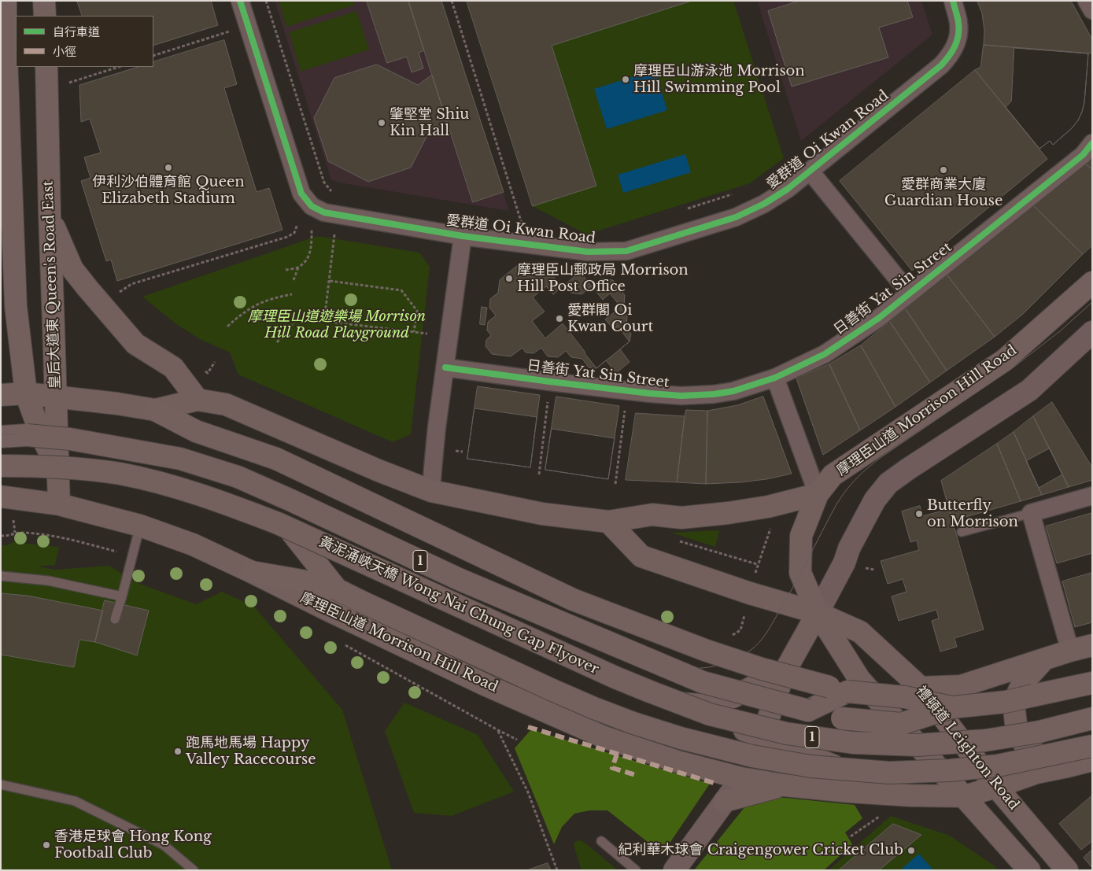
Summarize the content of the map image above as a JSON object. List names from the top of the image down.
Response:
{
  "streets": {
    "highway": ["1", "黃泥涌峽天橋 Wong Nai Chung Gap Flyover"],
    "main road": ["皇后大道東 Queen's Road East", "摩理臣山道 Morrison Hill Road", "禮頓道 Leighton Road"],
    "street": ["愛群道 Oi Kwan Road", "日善街 Yat Sin Street"]
  },
  "crossings": [
    ["皇后大道東 Queen's Road East", "摩理臣山道 Morrison Hill Road"],
    ["摩理臣山道 Morrison Hill Road", "禮頓道 Leighton Road"],
    ["1", "黃泥涌峽天橋 Wong Nai Chung Gap Flyover"]
  ],
  "parks": ["摩理臣山道遊樂場 Morrison Hill Road Playground"],
  "places": [
    "摩理臣山游泳池 Morrison Hill Swimming Pool",
    "肇堅堂 Shiu Kin Hall",
    "伊利沙伯體育館 Queen Elizabeth Stadium",
    "愛群商業大廈 Guardian House",
    "摩理臣山郵政局 Morrison Hill Post Office",
    "愛群閣 Oi Kwan Court",
    "Butterfly on Morrison",
    "跑馬地馬場 Happy Valley Racecourse",
    "香港足球會 Hong Kong Football Club",
    "紀利華木球會 Craigengower Cricket Club"
  ],
  "legend": ["自行車道", "小徑"]
}
